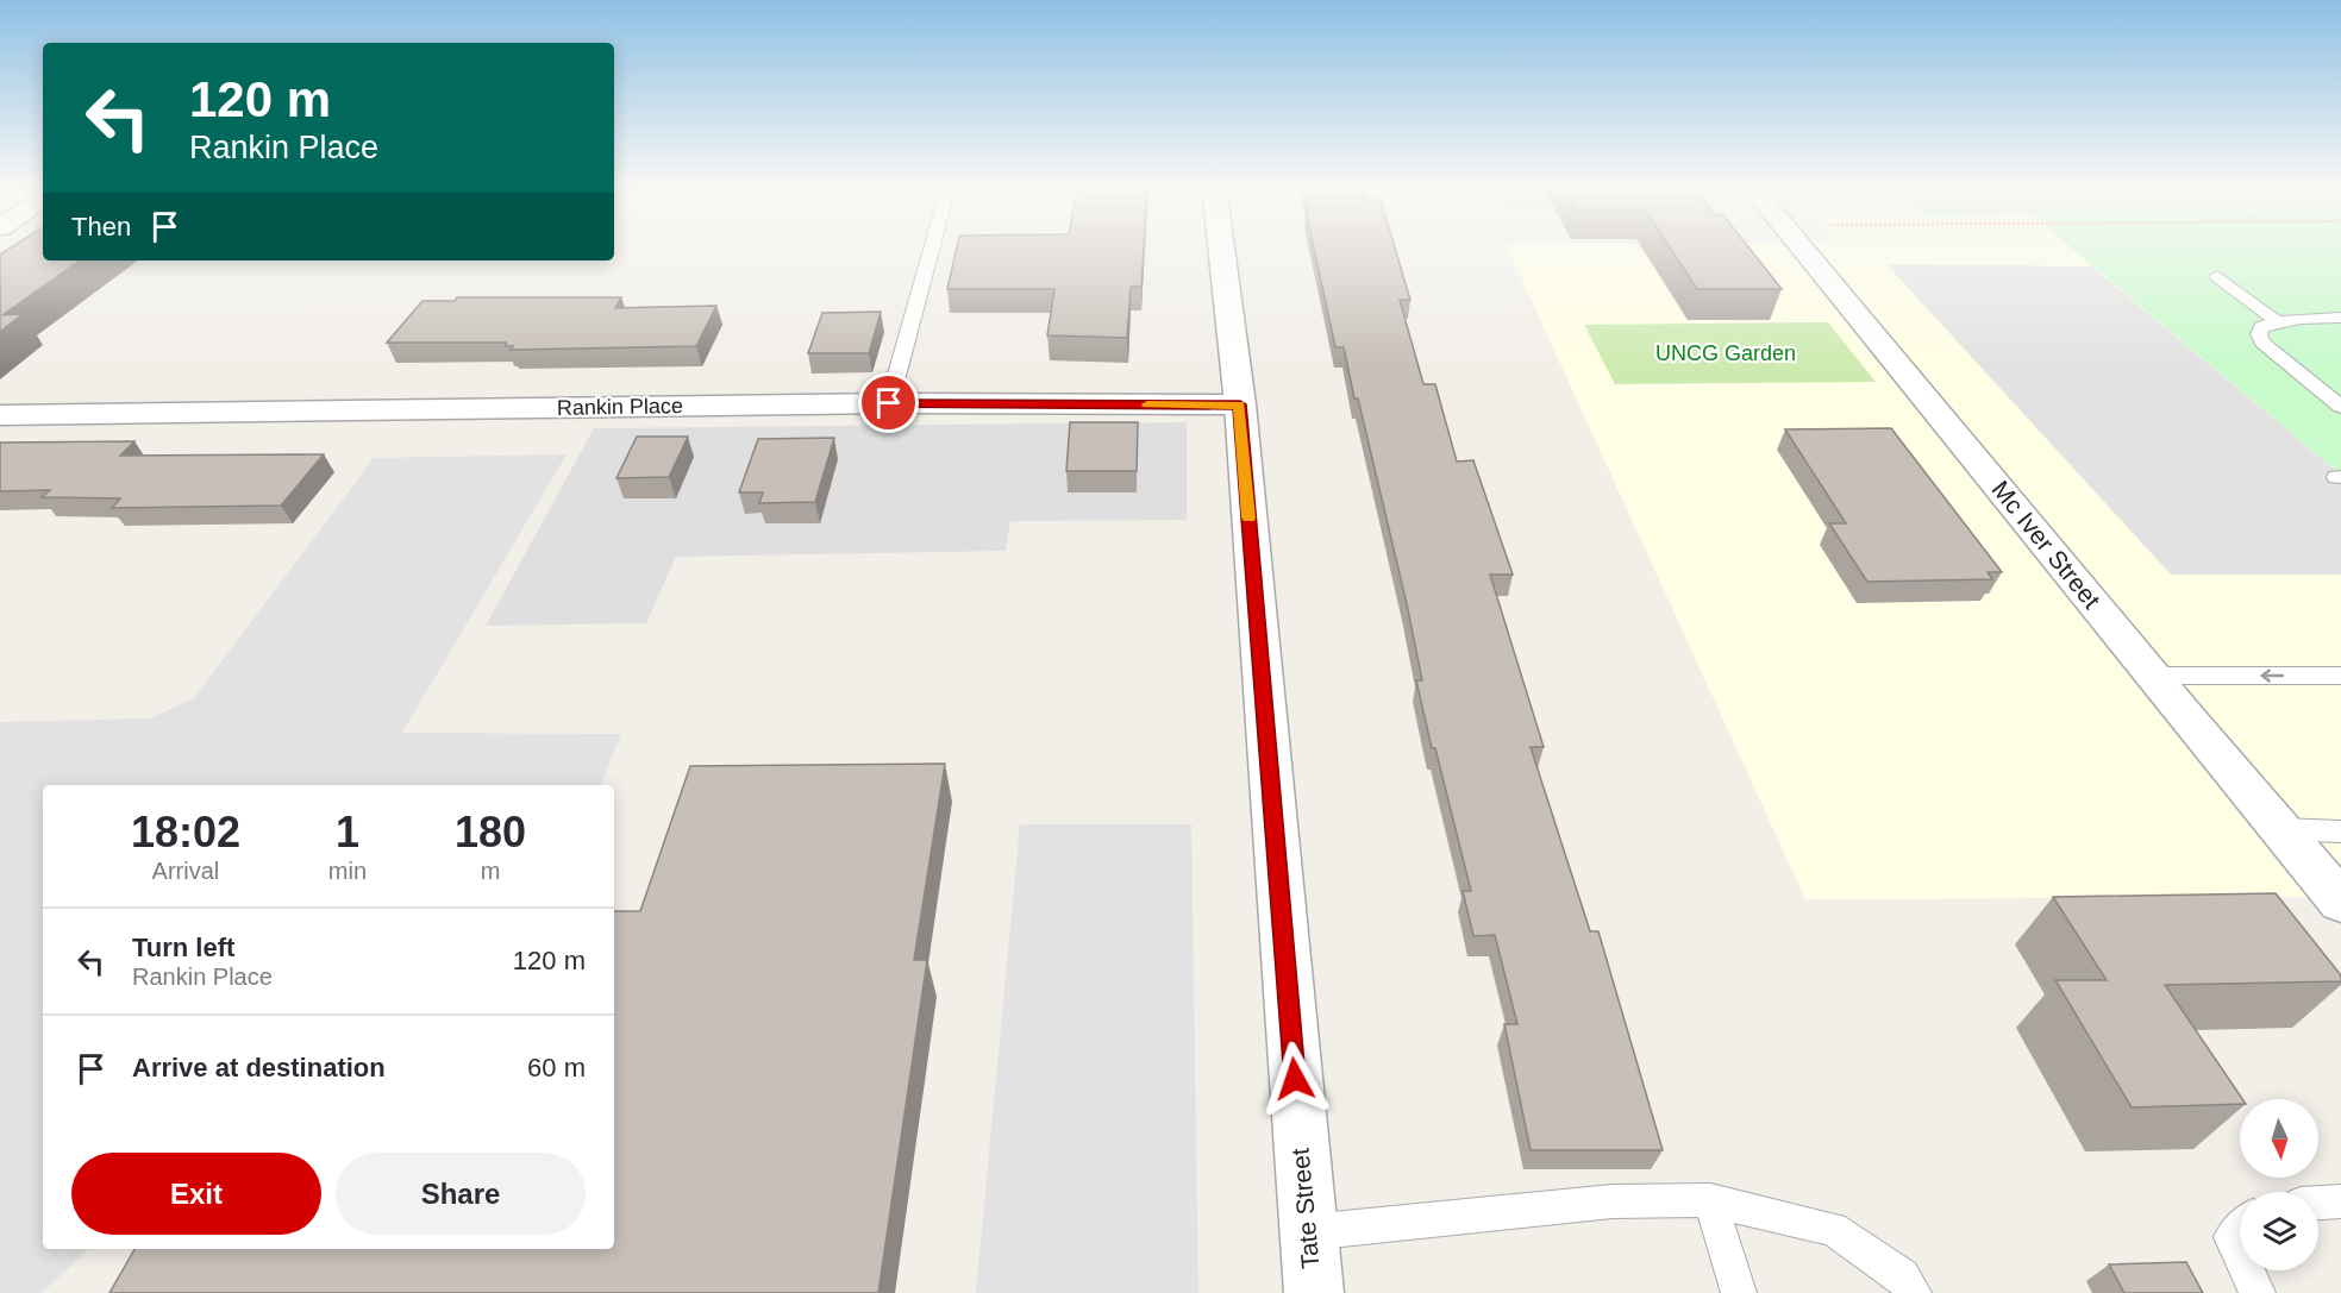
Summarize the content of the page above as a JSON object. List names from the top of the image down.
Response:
{
  "streets": {
    "street": ["Rankin Place", "Mc Iver Street", "Tate Street"]
  },
  "crossings": [
    ["Rankin Place", "Tate Street"]
  ],
  "parks": ["UNCG Garden"],
  "north": "bottom",
  "page": {
    "turn": ["120 m", "Rankin Place"],
    "then": "Then",
    "eta": [
      "18:02",
      "Arrival",
      "1",
      "min",
      "180",
      "m"
    ],
    "list": [
      {
        "name": "Turn left",
        "note": "Rankin Place",
        "value": "120 m"
      },
      {
        "name": "Arrive at destination",
        "value": "60 m"
      }
    ],
    "buttons": ["Exit", "Share"]
  }
}
